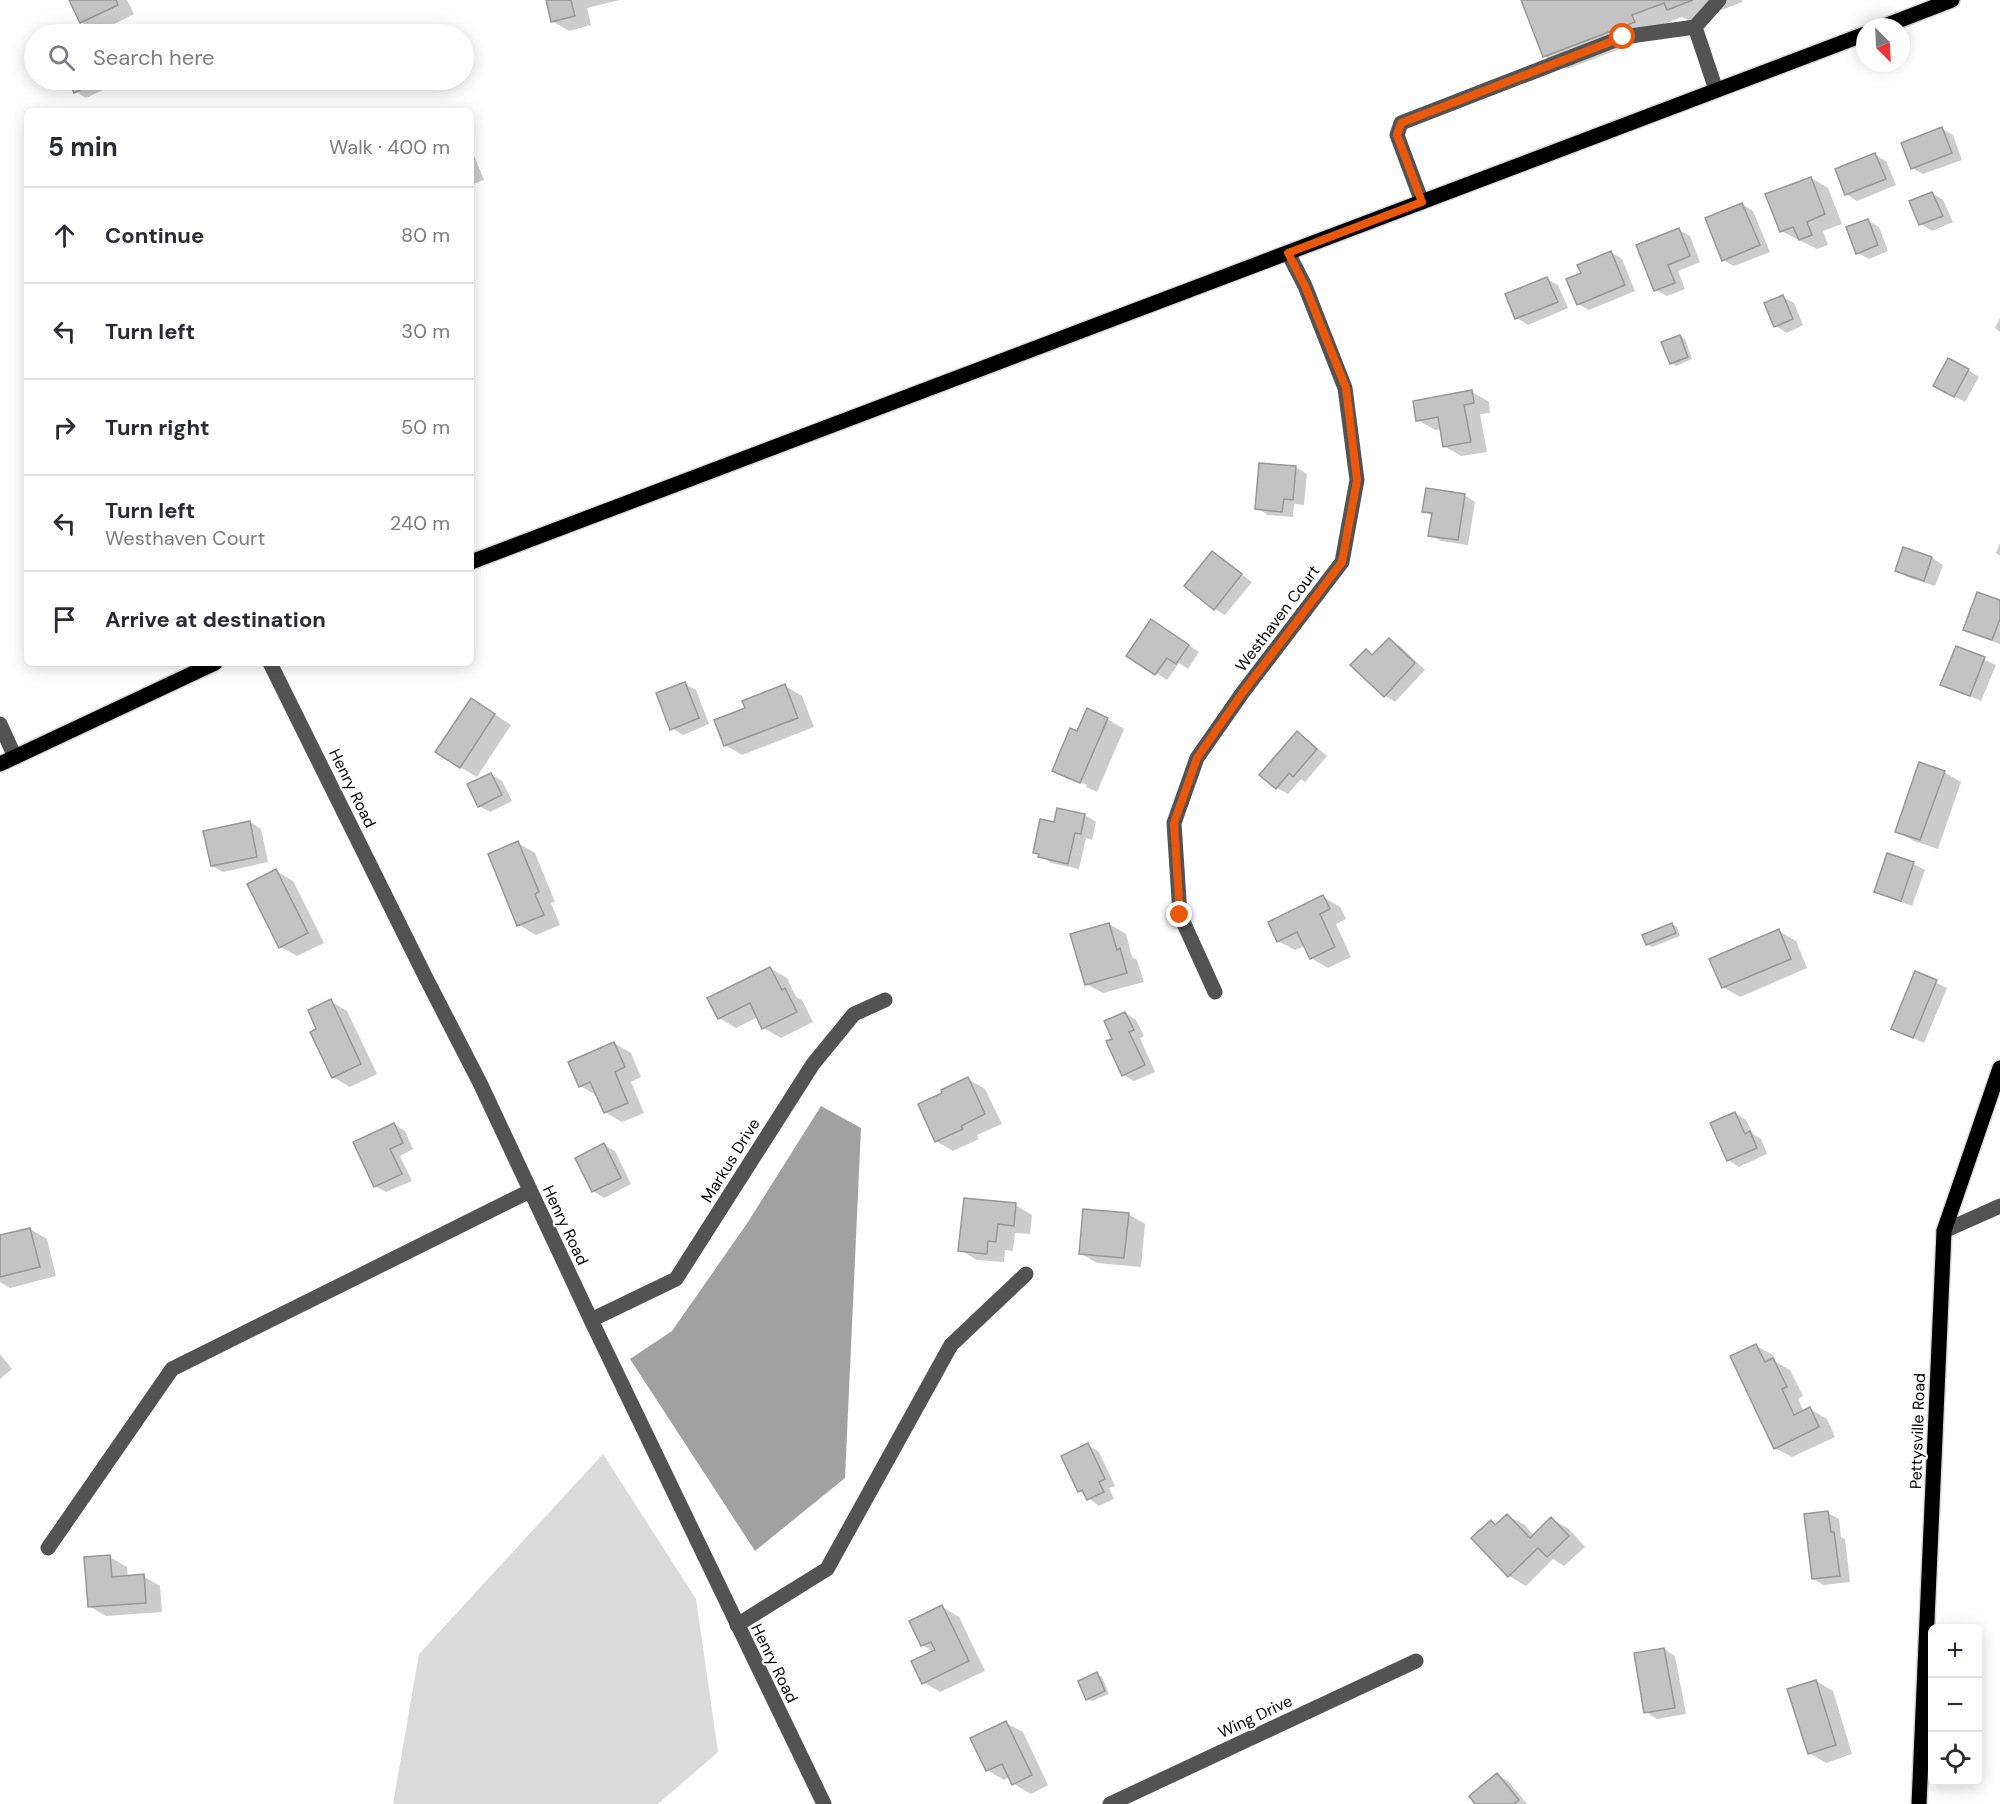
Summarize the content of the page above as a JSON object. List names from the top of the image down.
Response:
{
  "streets": {
    "main road": ["Pettysville Road"],
    "street": [
      "Westhaven Court",
      "Henry Road",
      "Markus Drive",
      "Wing Drive"
    ]
  },
  "crossings": [
    ["Henry Road", "Markus Drive"]
  ],
  "north": "bottom right",
  "page": {
    "search": "Search here",
    "heading": ["5 min", "Walk · 400 m"],
    "list": [
      ["Continue", "80 m"],
      ["Turn left", "30 m"],
      ["Turn right", "50 m"],
      ["Turn left", "Westhaven Court", "240 m"],
      "Arrive at destination"
    ],
    "map_buttons": ["+", "−"]
  }
}
